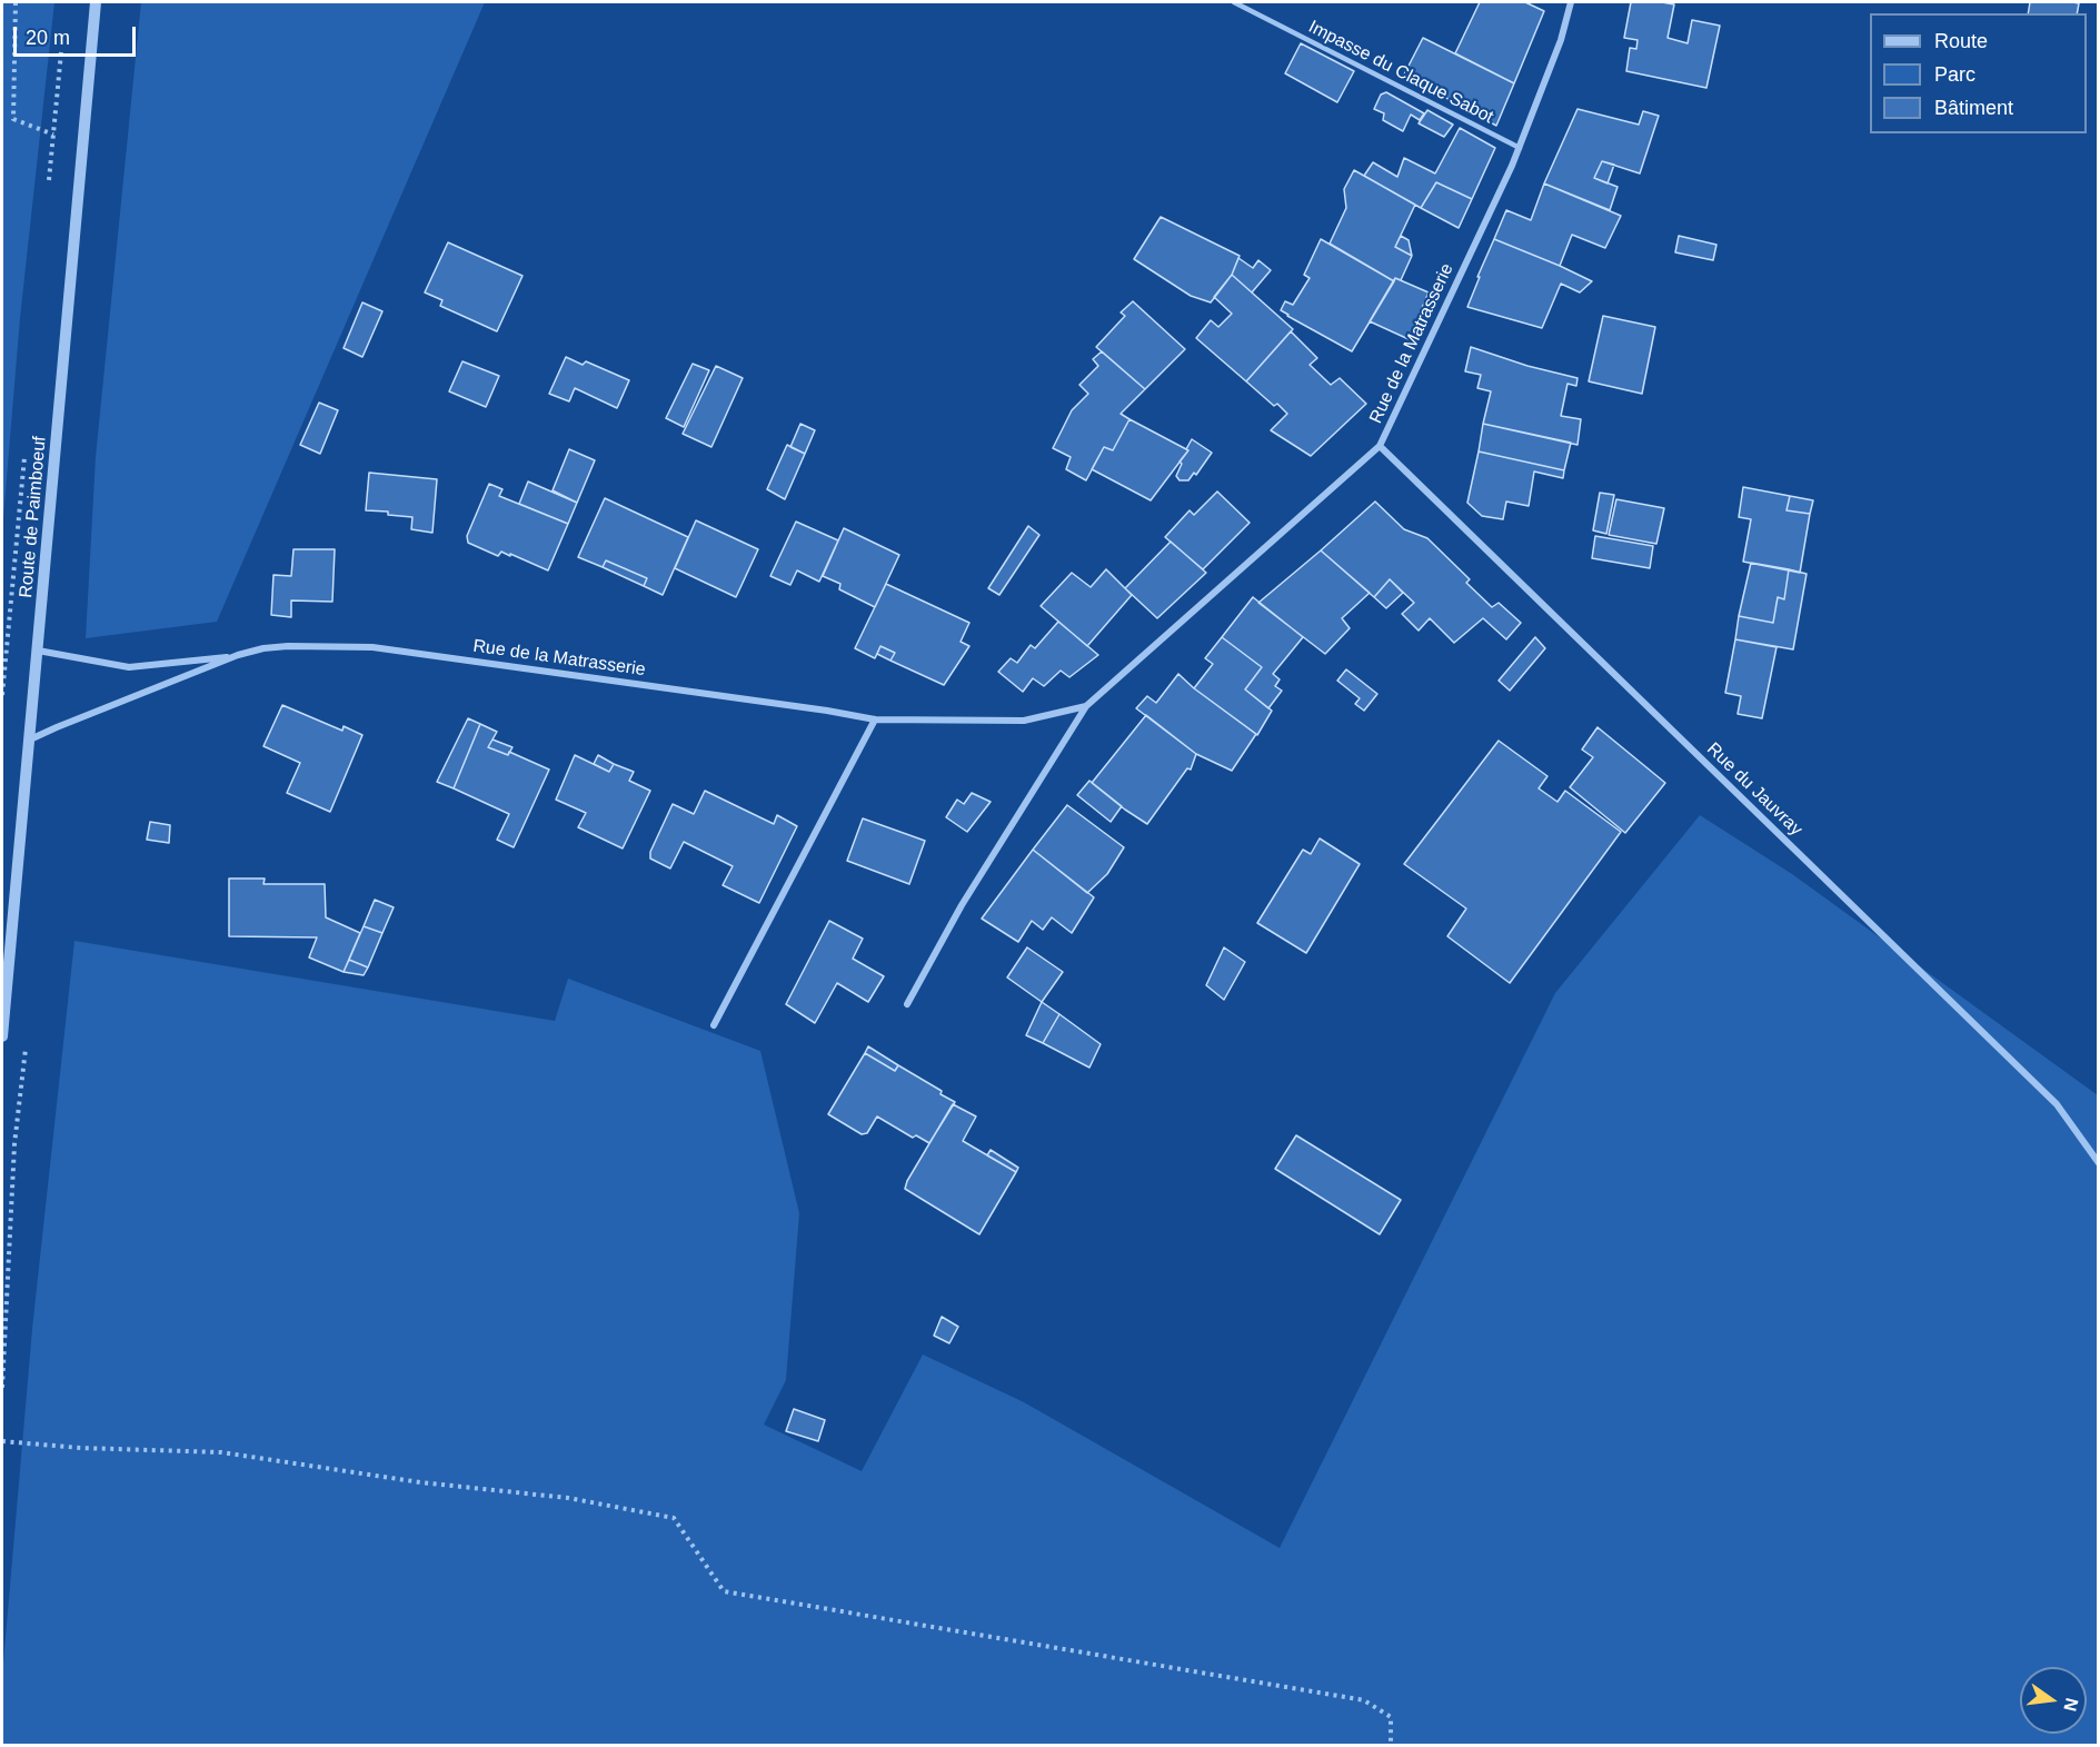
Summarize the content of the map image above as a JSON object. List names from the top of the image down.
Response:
{
  "streets": {
    "street": ["Rue de la Matrasserie", "Route de Paimboeuf", "Rue du Jauvray"],
    "lane": ["Impasse du Claque Sabot"]
  },
  "crossings": [
    ["Impasse du Claque Sabot", "Rue de la Matrasserie"],
    ["Rue de la Matrasserie", "Route de Paimboeuf"],
    ["Rue de la Matrasserie", "Rue du Jauvray"]
  ],
  "legend": ["Route", "Parc", "Bâtiment"],
  "scale_bar": "20 m",
  "north": "right"
}
